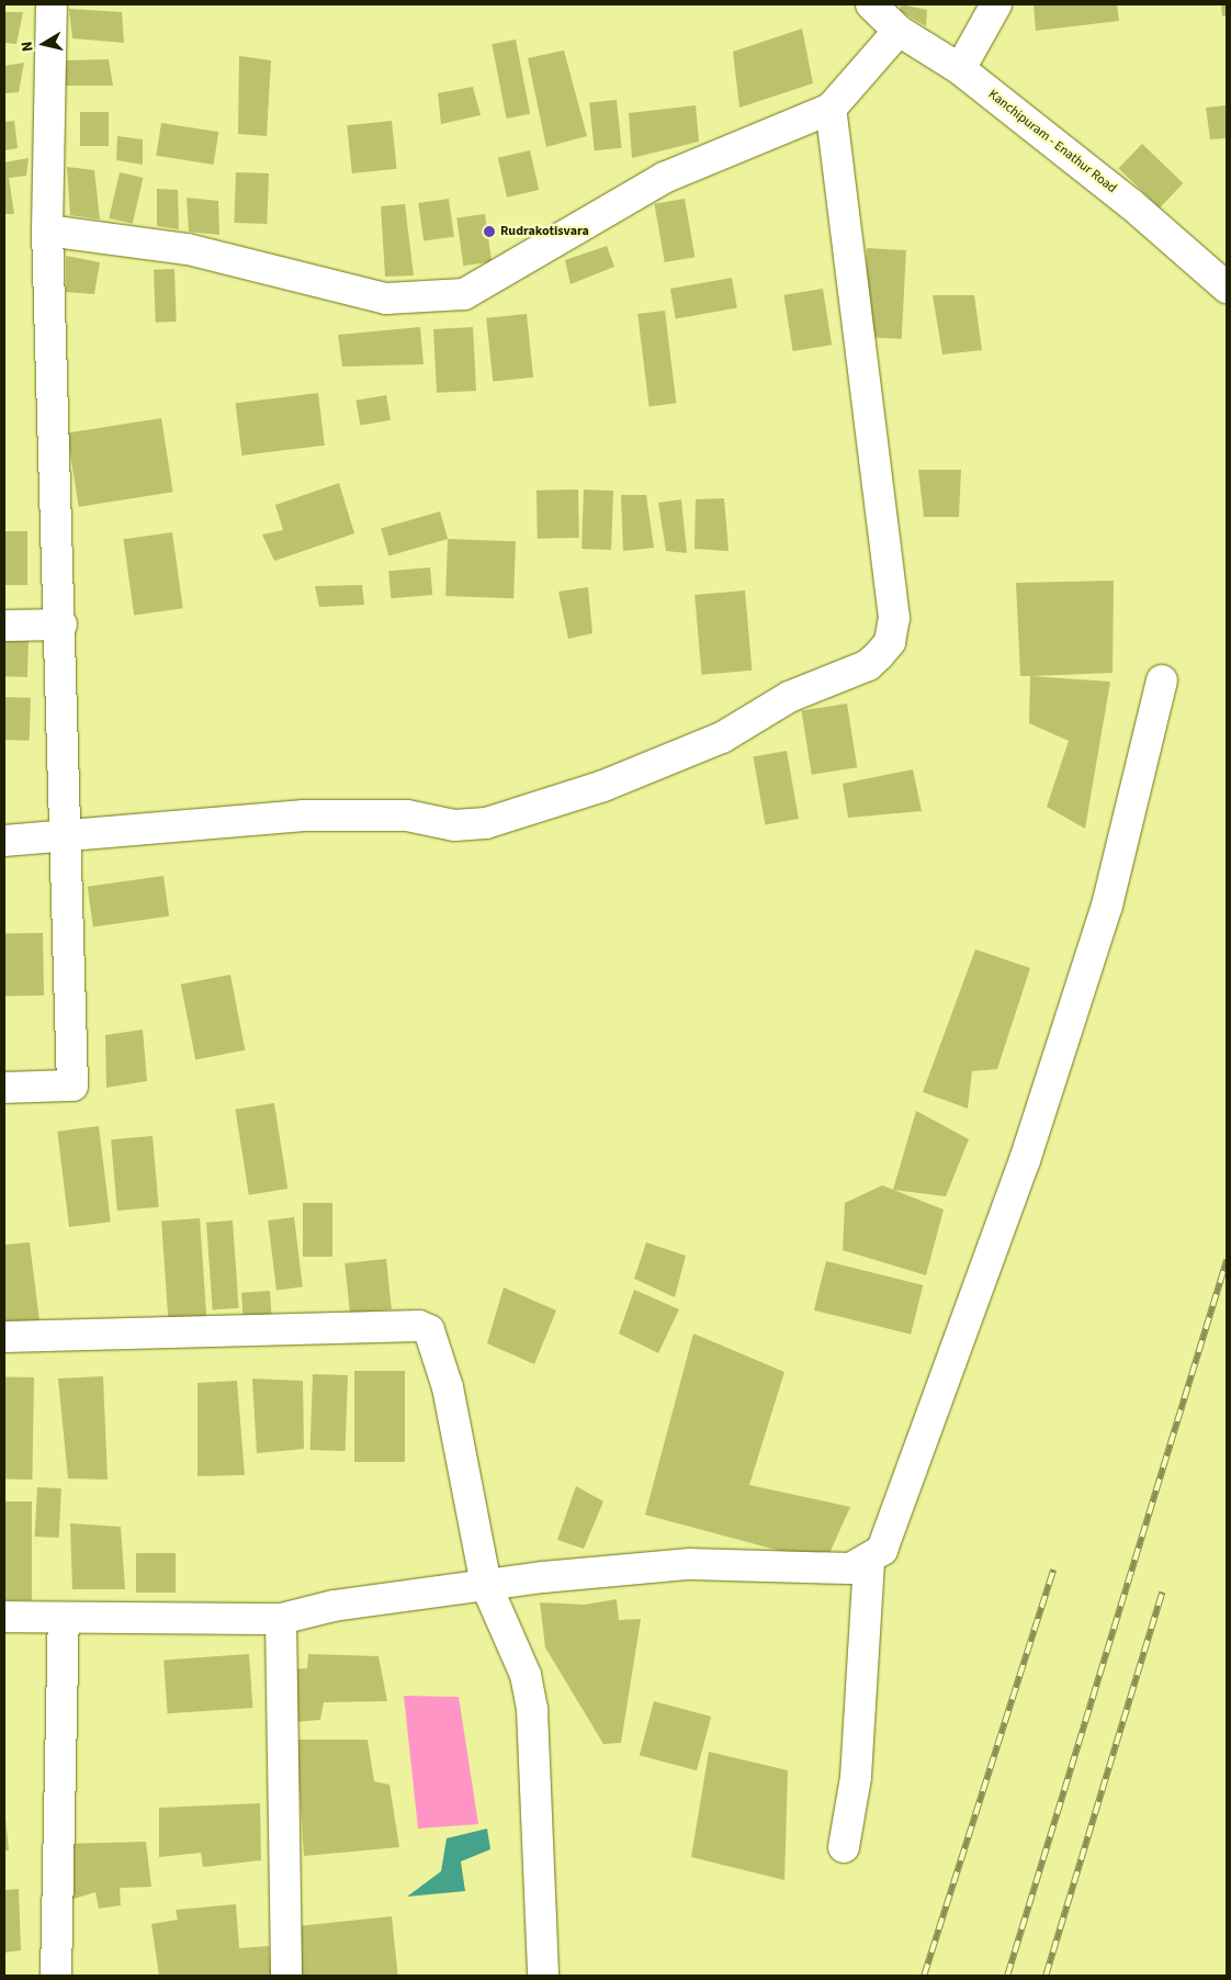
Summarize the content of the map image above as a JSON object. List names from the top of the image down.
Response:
{
  "streets": {
    "street": ["Kanchipuram - Enathur Road"]
  },
  "places": ["Rudrakotisvara"],
  "north": "left"
}
